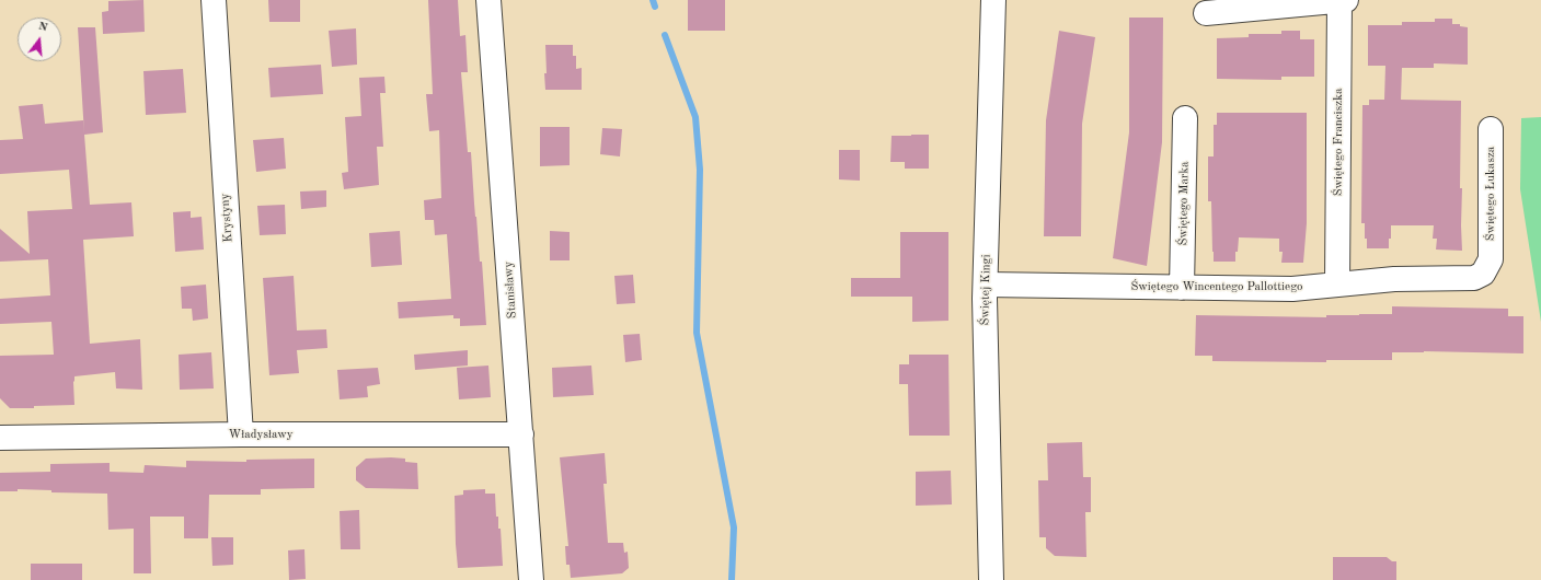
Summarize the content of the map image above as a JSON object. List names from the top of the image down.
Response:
{
  "streets": {
    "street": [
      "Świętego Franciszka",
      "Świętego Łukasza",
      "Świętego Marka",
      "Krystyny",
      "Świętego Wincentego Pallottiego",
      "Stanisławy",
      "Świętej Kingi",
      "Władysławy"
    ]
  },
  "crossings": [
    ["Świętego Franciszka", "Świętego Wincentego Pallottiego"],
    ["Świętego Łukasza", "Świętego Wincentego Pallottiego"],
    ["Świętego Marka", "Świętego Wincentego Pallottiego"],
    ["Krystyny", "Władysławy"],
    ["Świętego Wincentego Pallottiego", "Świętej Kingi"],
    ["Stanisławy", "Władysławy"]
  ],
  "north": "top"
}
